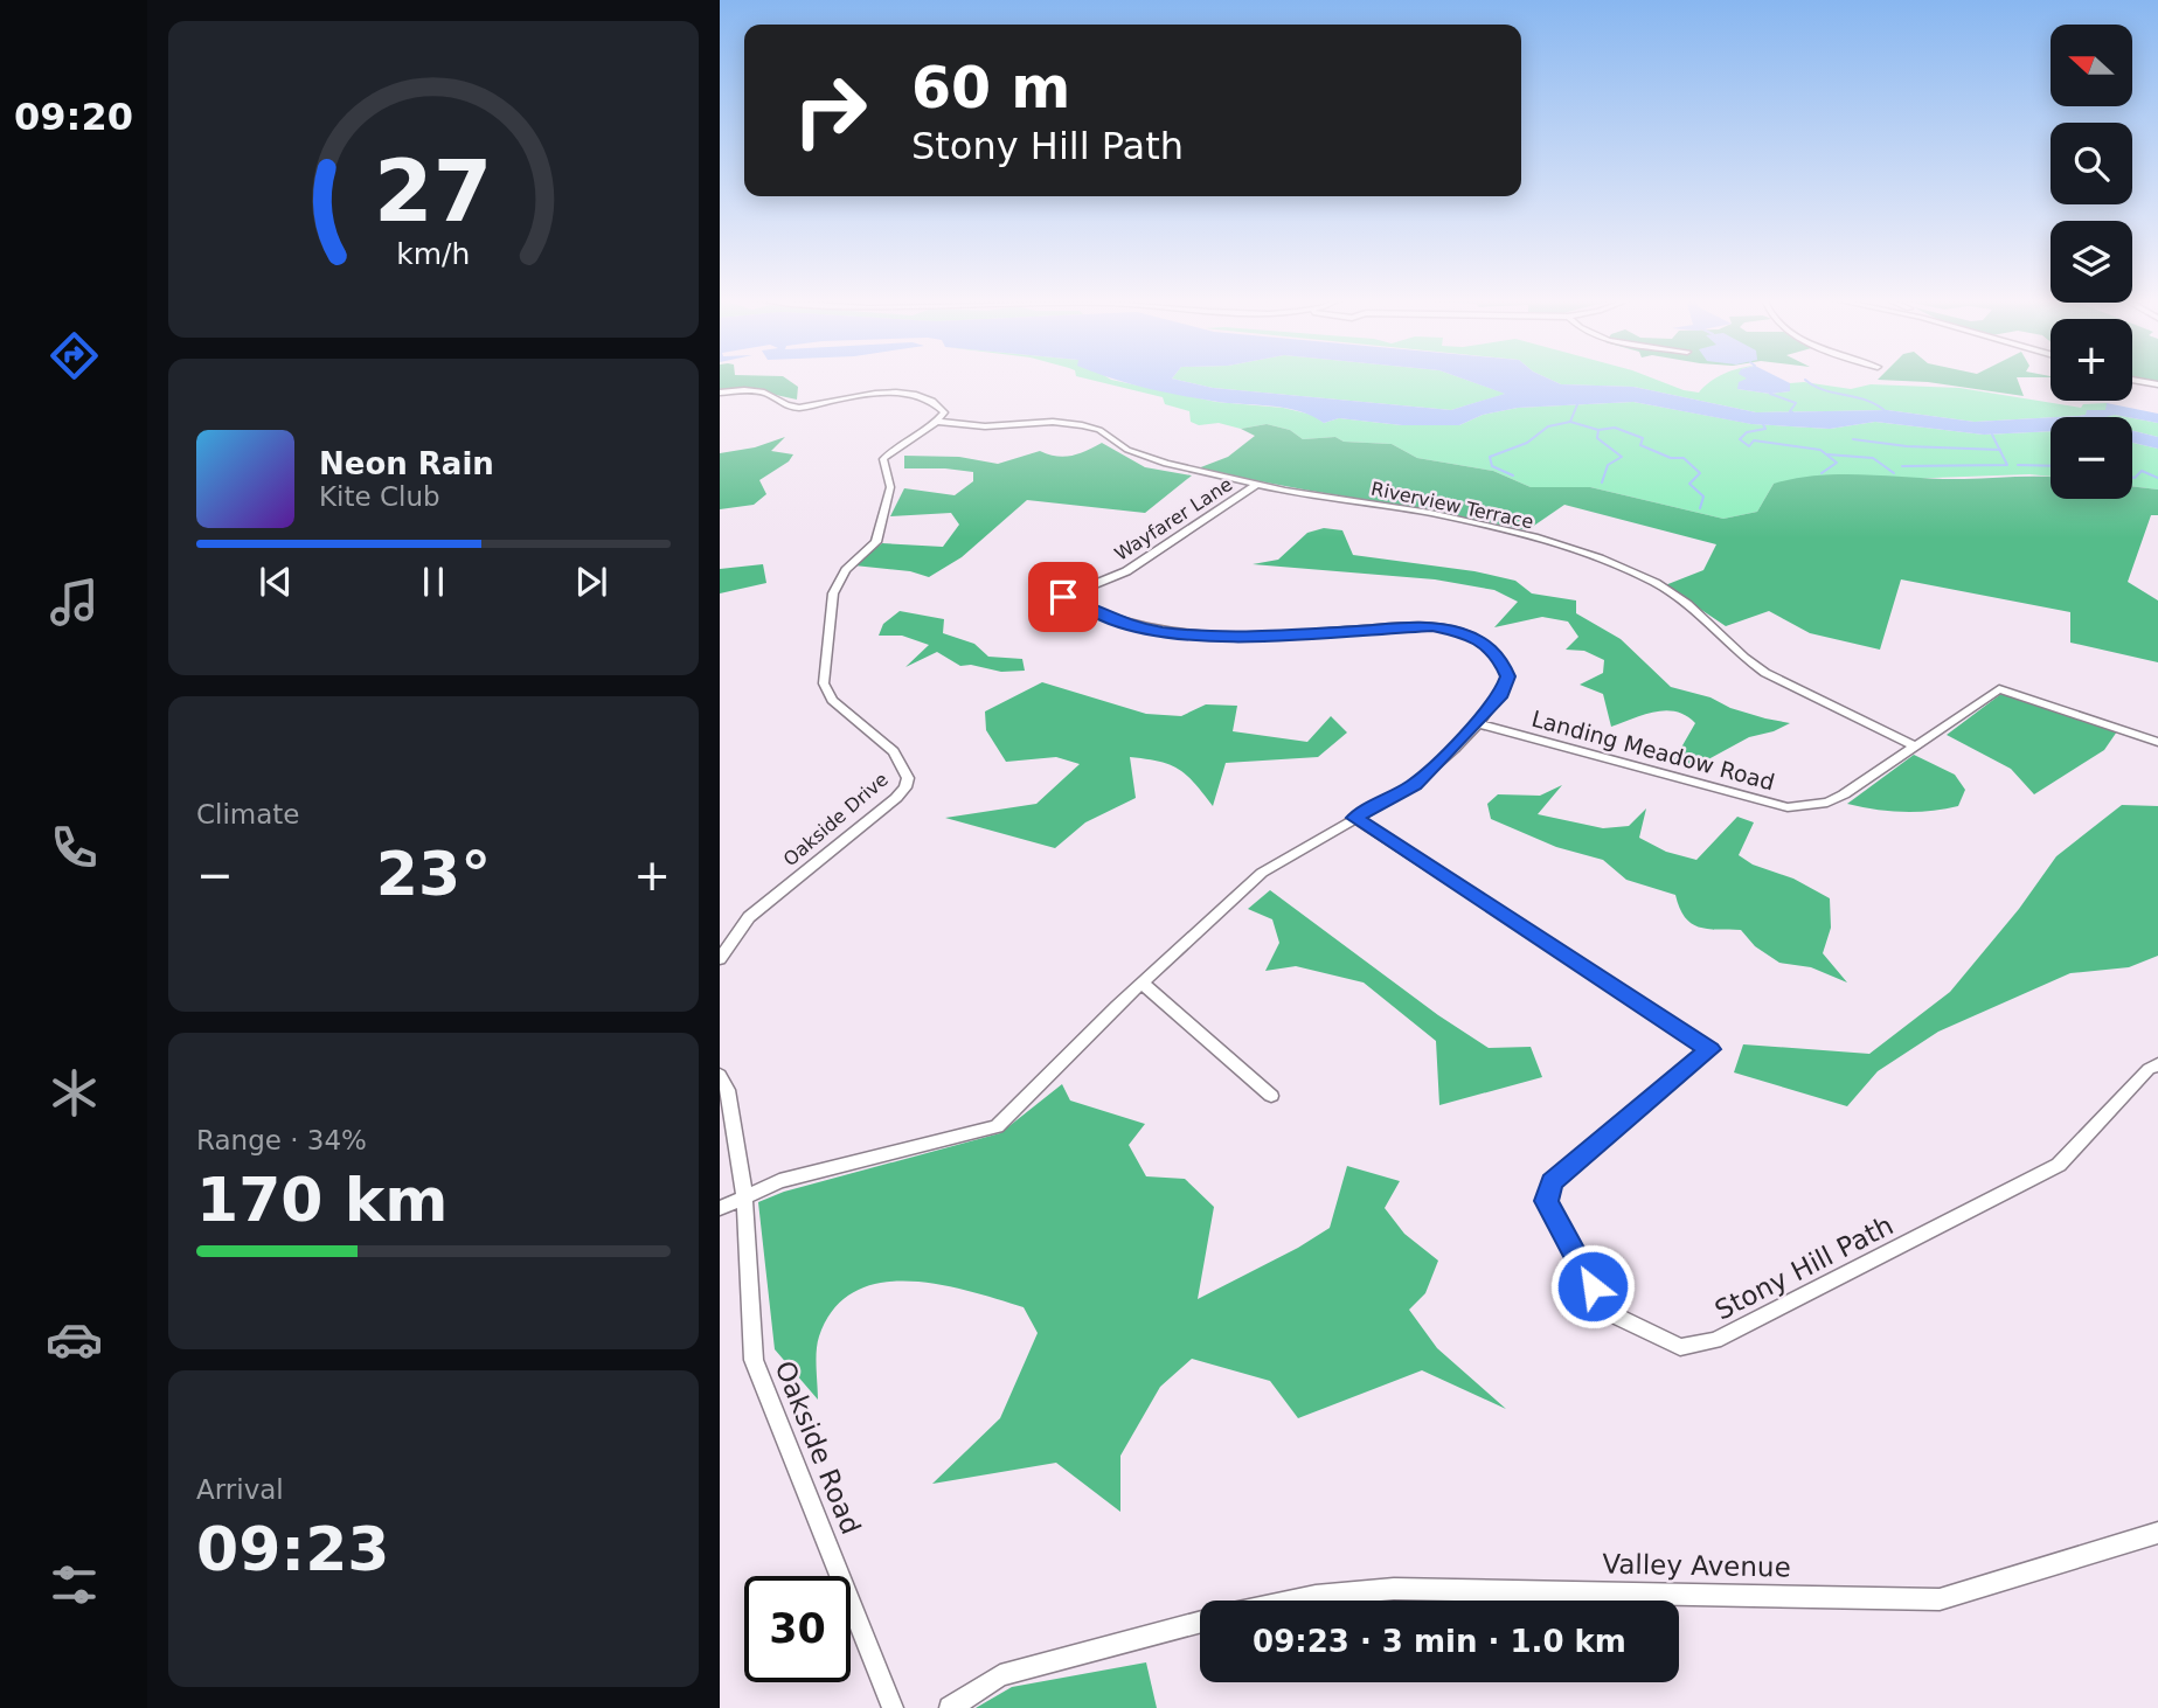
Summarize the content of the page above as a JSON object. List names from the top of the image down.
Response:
{
  "streets": {
    "street": [
      "Riverview Terrace",
      "Wayfarer Lane",
      "Landing Meadow Road",
      "Oakside Drive",
      "Stony Hill Path",
      "Oakside Road",
      "Valley Avenue"
    ]
  },
  "crossings": [
    ["Riverview Terrace", "Wayfarer Lane"],
    ["Riverview Terrace", "Landing Meadow Road"],
    ["Riverview Terrace", "Oakside Drive"]
  ],
  "north": "left",
  "page": {
    "tabs": "09:20",
    "map_buttons": ["+", "−"],
    "turn": ["60 m", "Stony Hill Path"],
    "song": ["Neon Rain", "Kite Club"],
    "tile": [
      "Climate",
      ["Range · 34%", "170 km"],
      ["Arrival", "09:23"]
    ],
    "heat": ["−", "23°", "+"],
    "limit": "30",
    "trip": "09:23 · 3 min · 1.0 km",
    "gauge": ["27", "km/h"]
  }
}
